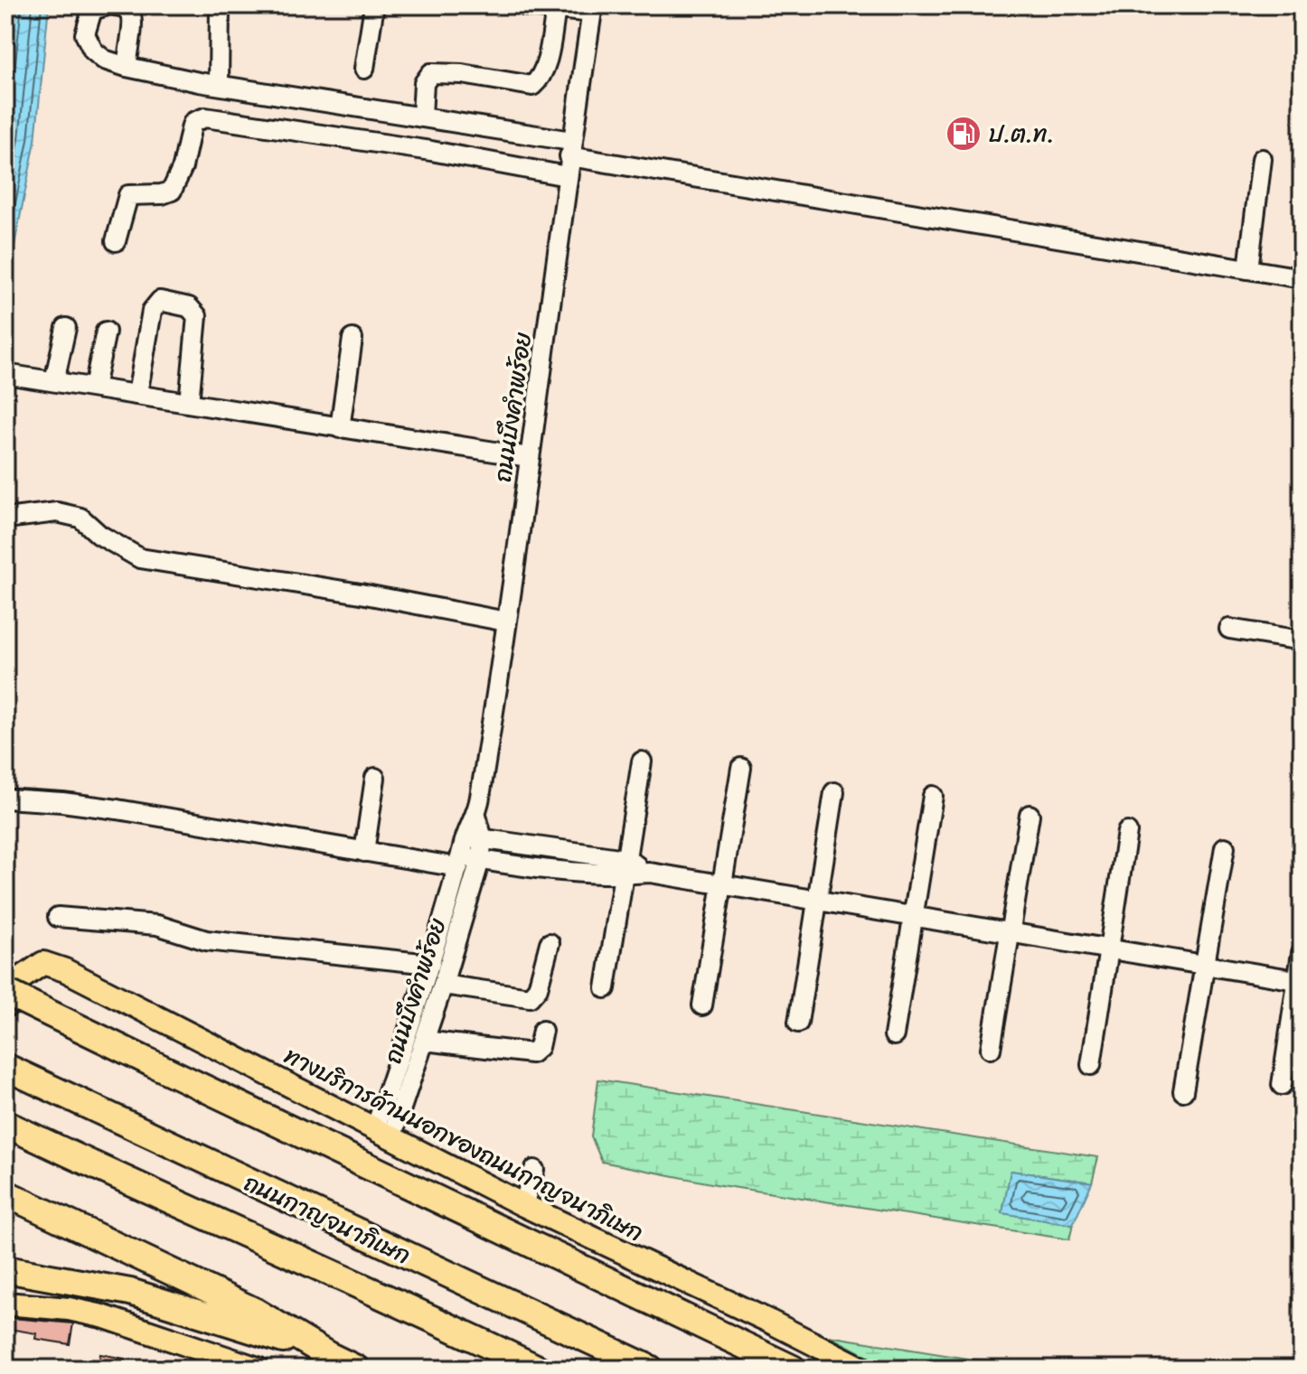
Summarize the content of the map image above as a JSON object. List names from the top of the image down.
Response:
{
  "streets": {
    "highway": ["ถนนกาญจนาภิเษก"],
    "main road": ["ทางบริการด้านนอกของถนนกาญจนาภิเษก"],
    "street": ["ถนนบึงคำพร้อย"]
  },
  "crossings": [
    ["ถนนบึงคำพร้อย", "ทางบริการด้านนอกของถนนกาญจนาภิเษก"]
  ],
  "places": {
    "fuel station": ["ป.ต.ท."]
  }
}
